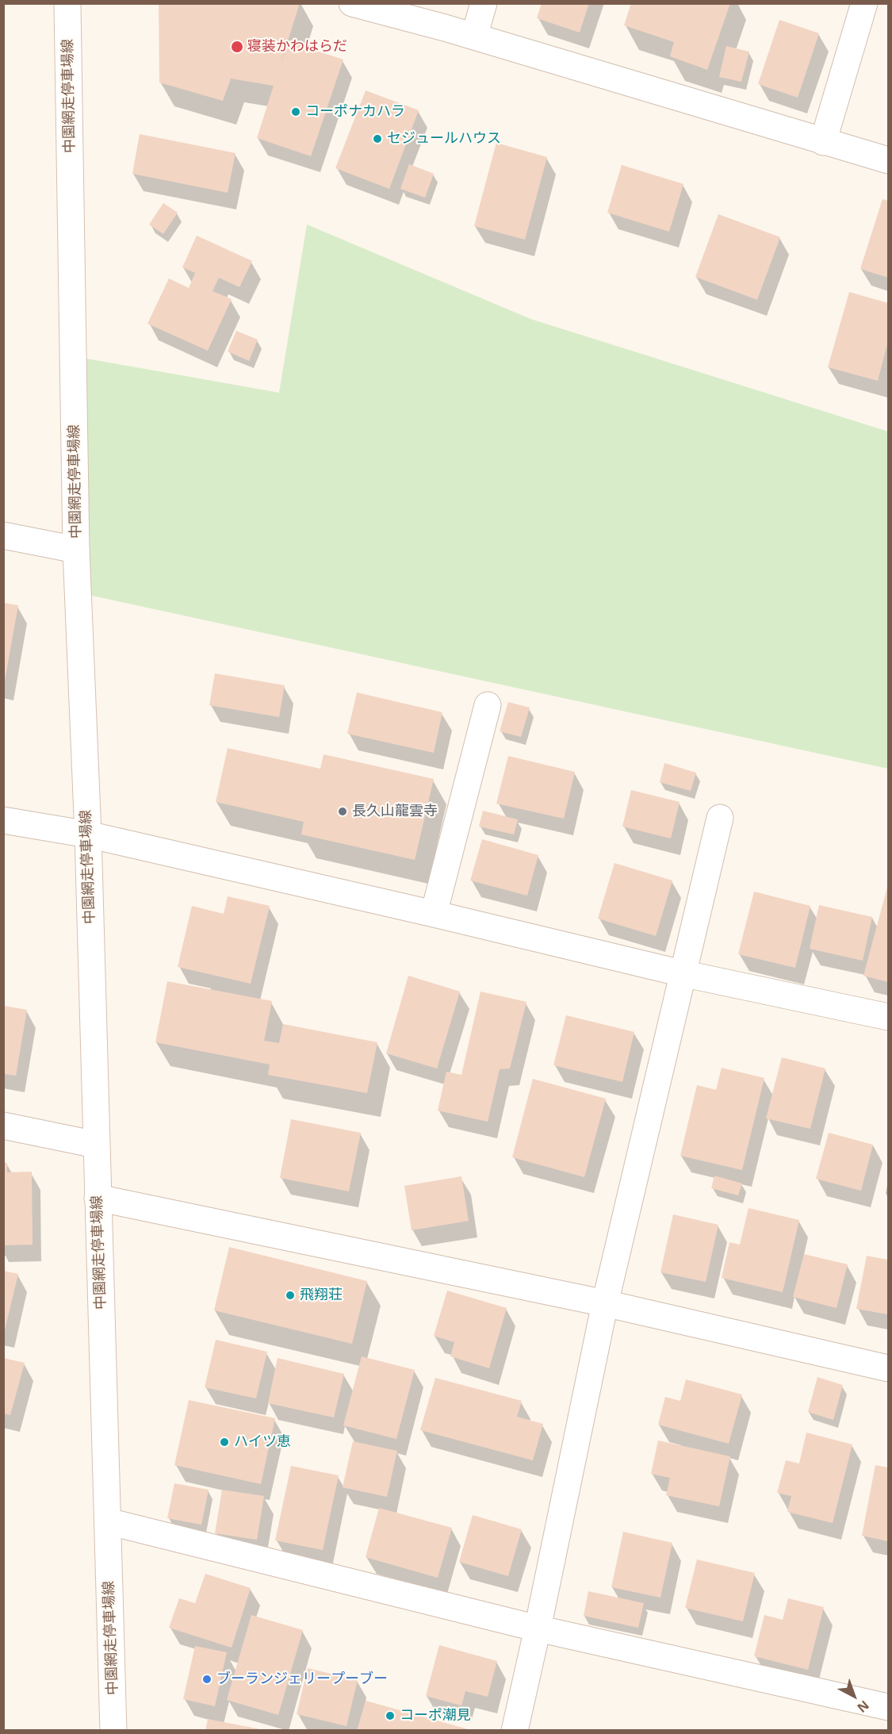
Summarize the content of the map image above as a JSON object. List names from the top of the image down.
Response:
{
  "streets": {
    "street": ["中園網走停車場線"]
  },
  "places": [
    "寝装かわはらだ",
    "コーポナカハラ",
    "セジュールハウス",
    "長久山龍雲寺",
    "飛翔荘",
    "ハイツ恵",
    "ブーランジェリープーブー",
    "コーポ潮見"
  ],
  "north": "bottom right"
}
